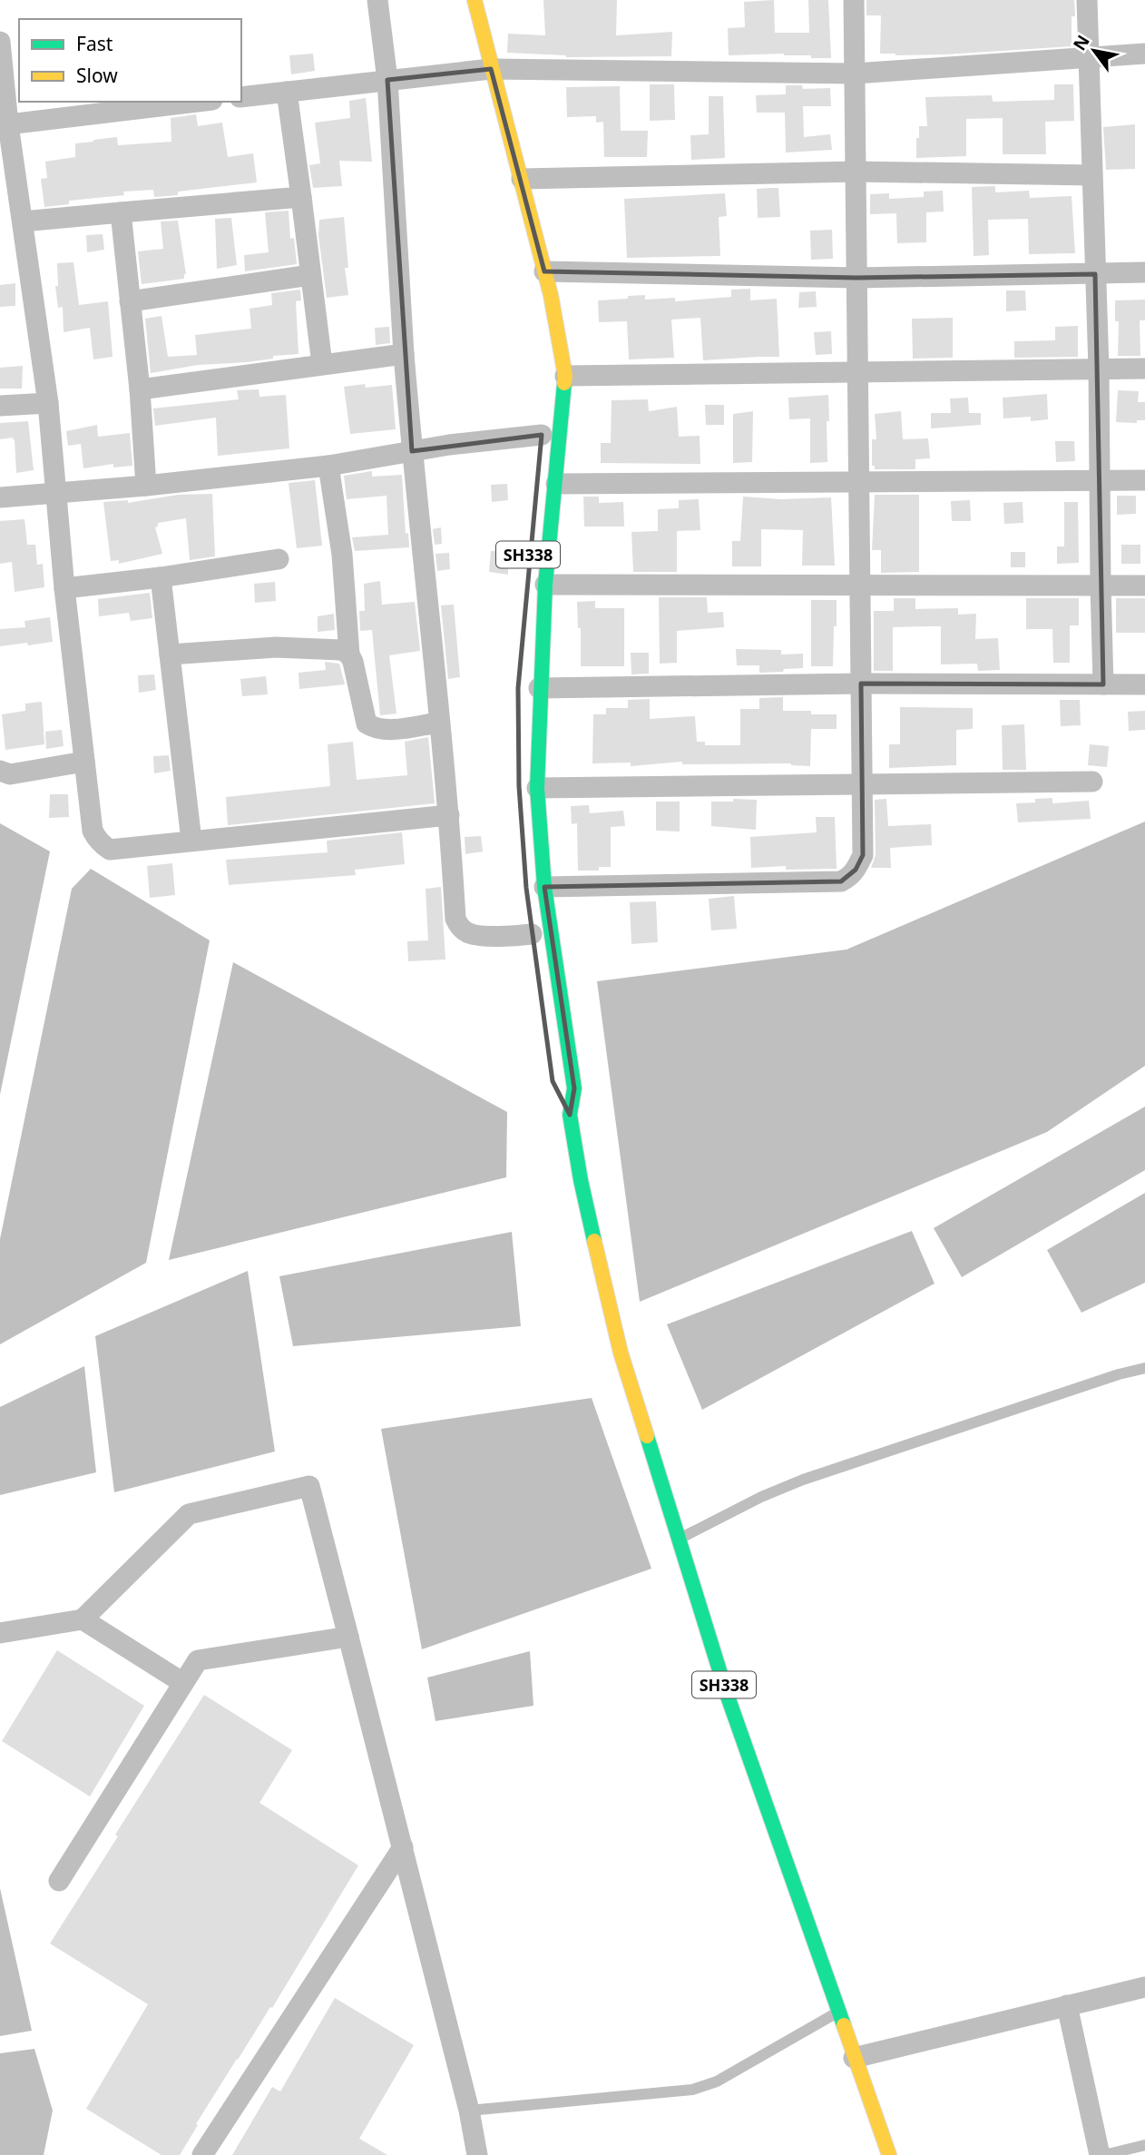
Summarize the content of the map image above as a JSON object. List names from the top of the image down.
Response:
{
  "streets": {
    "main road": ["SH338"]
  },
  "legend": ["Fast", "Slow"],
  "north": "top left"
}
